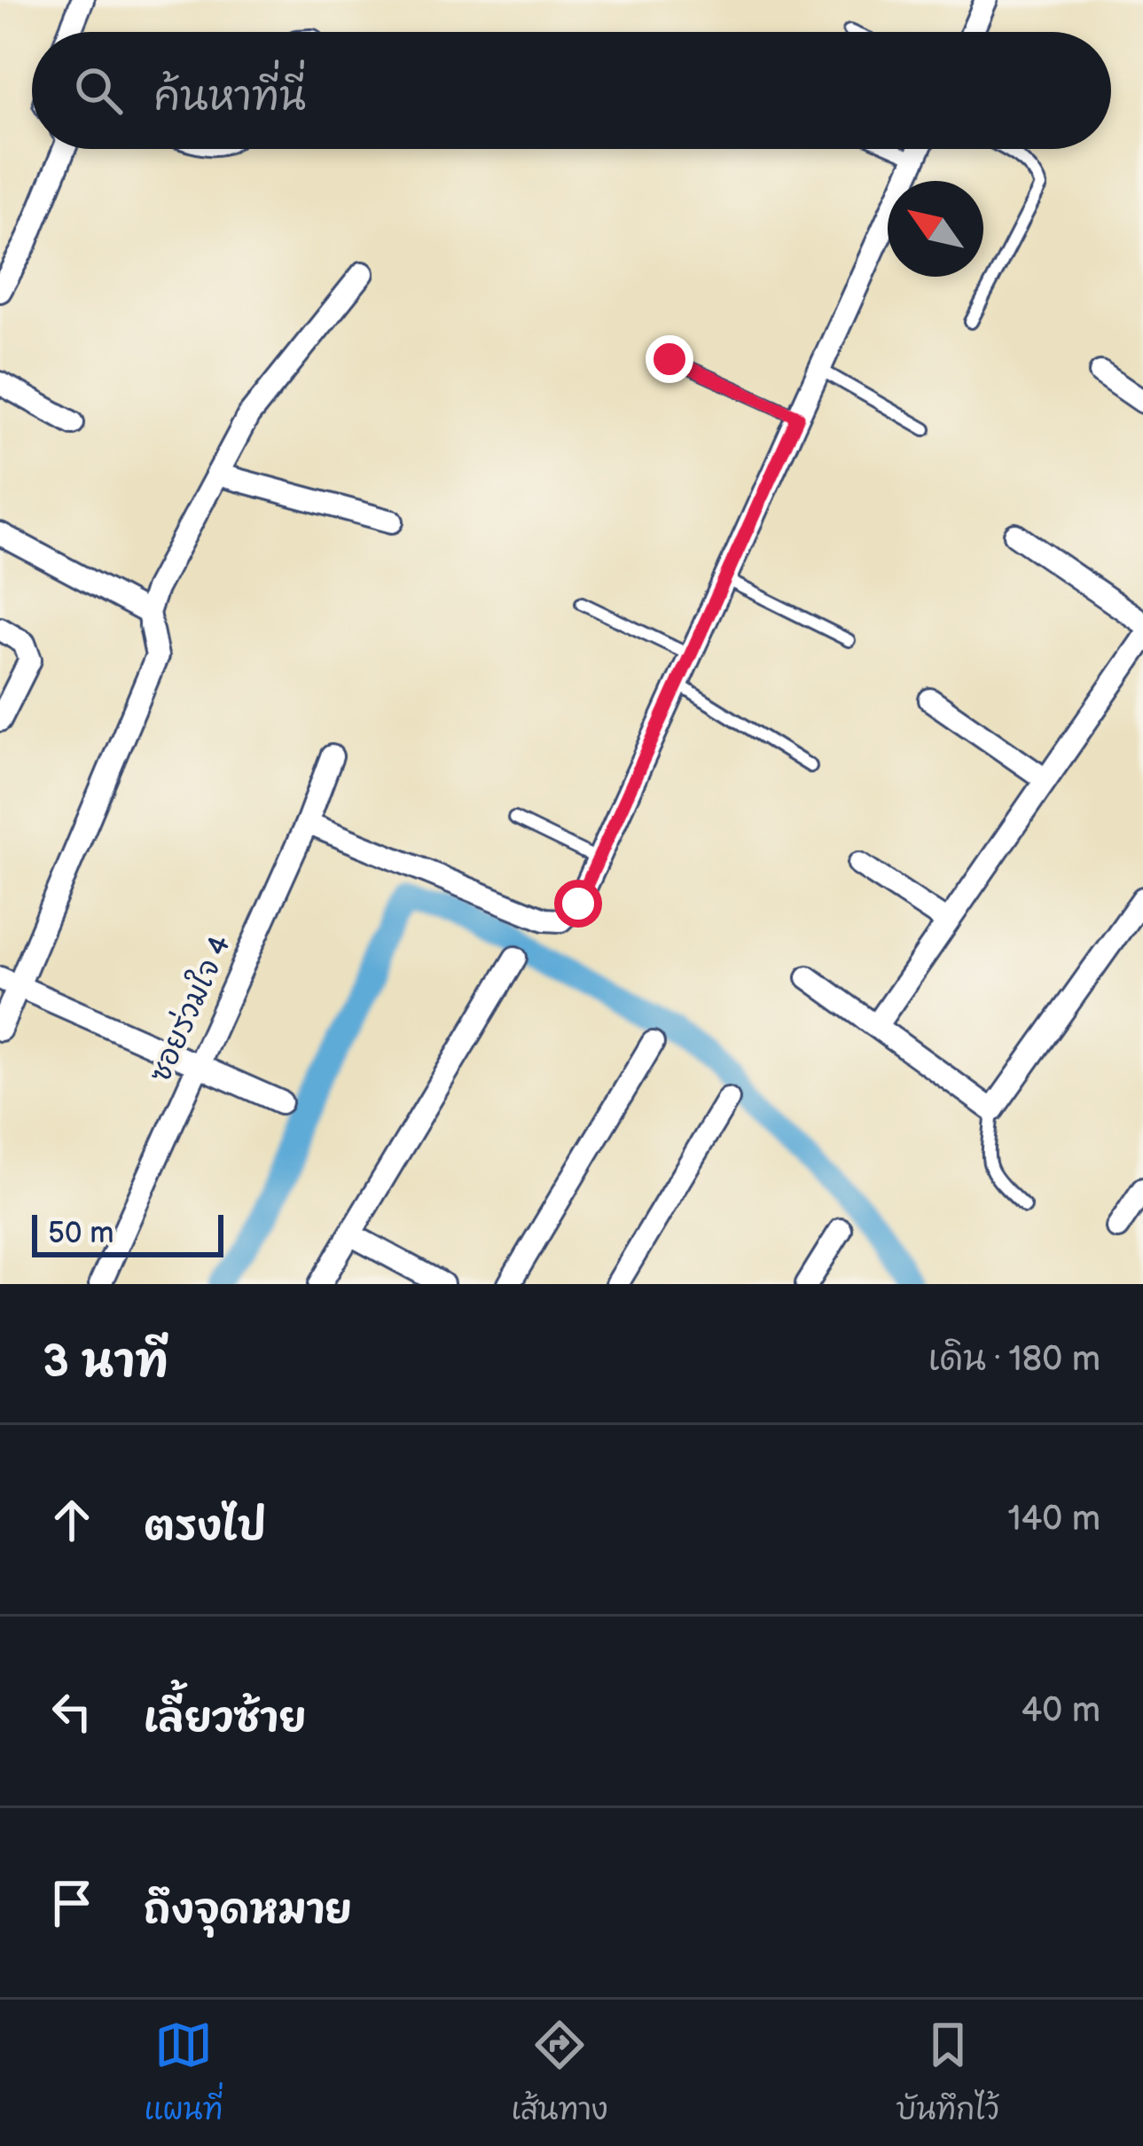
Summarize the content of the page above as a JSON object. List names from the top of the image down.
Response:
{
  "streets": {
    "street": ["ซอยร่วมใจ 4"]
  },
  "scale_bar": "50 m",
  "north": "top left",
  "page": {
    "search": "ค้นหาที่นี่",
    "scale": "50 m",
    "heading": ["3 นาที", "เดิน · 180 m"],
    "list": [
      ["ตรงไป", "140 m"],
      ["เลี้ยวซ้าย", "40 m"],
      "ถึงจุดหมาย"
    ],
    "nav": ["แผนที่", "เส้นทาง", "บันทึกไว้"]
  }
}
